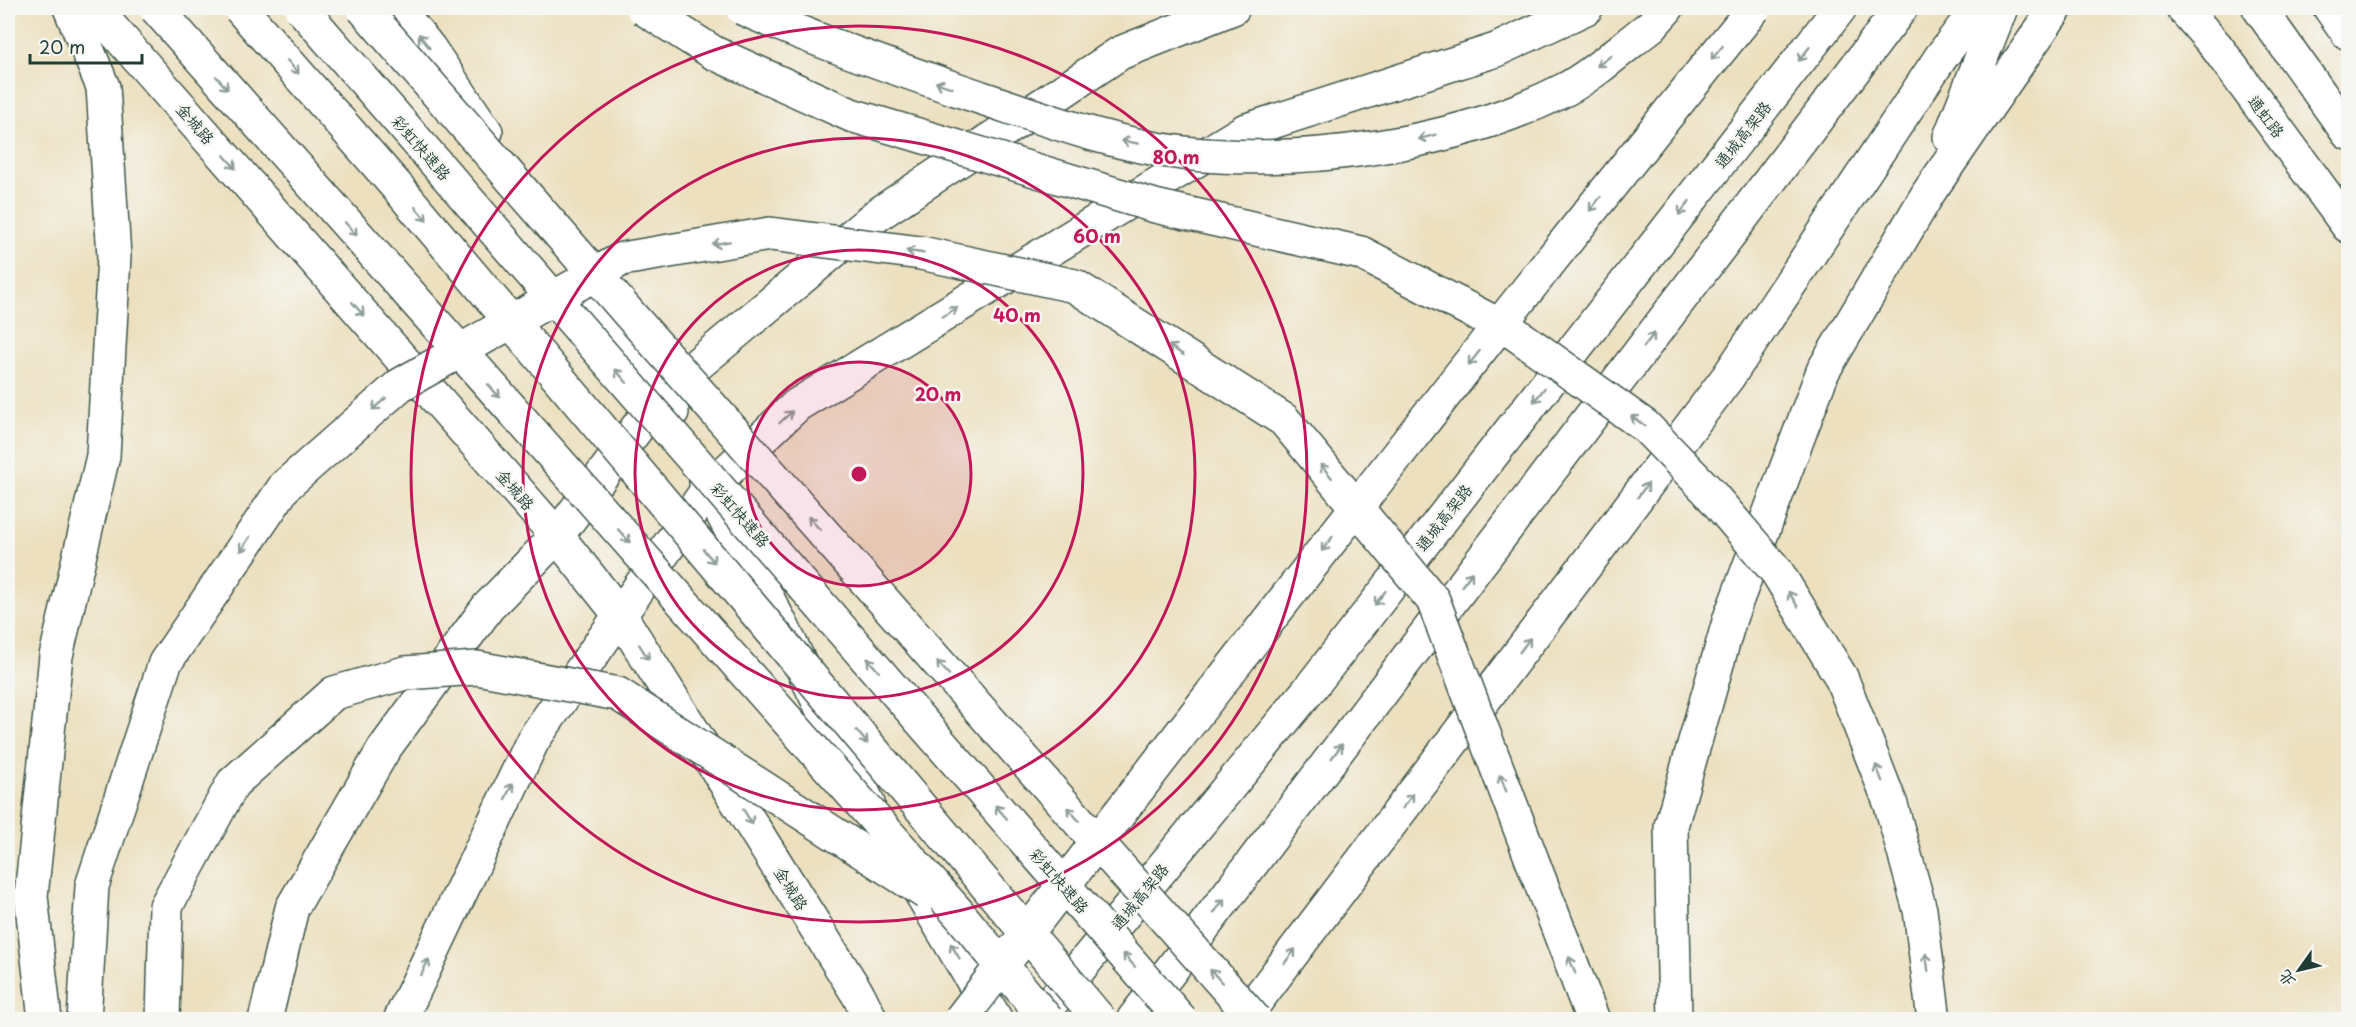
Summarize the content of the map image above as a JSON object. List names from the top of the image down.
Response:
{
  "streets": {
    "main road": [
      "通虹路",
      "金城路",
      "通城高架路",
      "彩虹快速路"
    ]
  },
  "scale_bar": "20 m",
  "north": "bottom left",
  "rings": [
    "80 m",
    "60 m",
    "40 m",
    "20 m"
  ]
}
